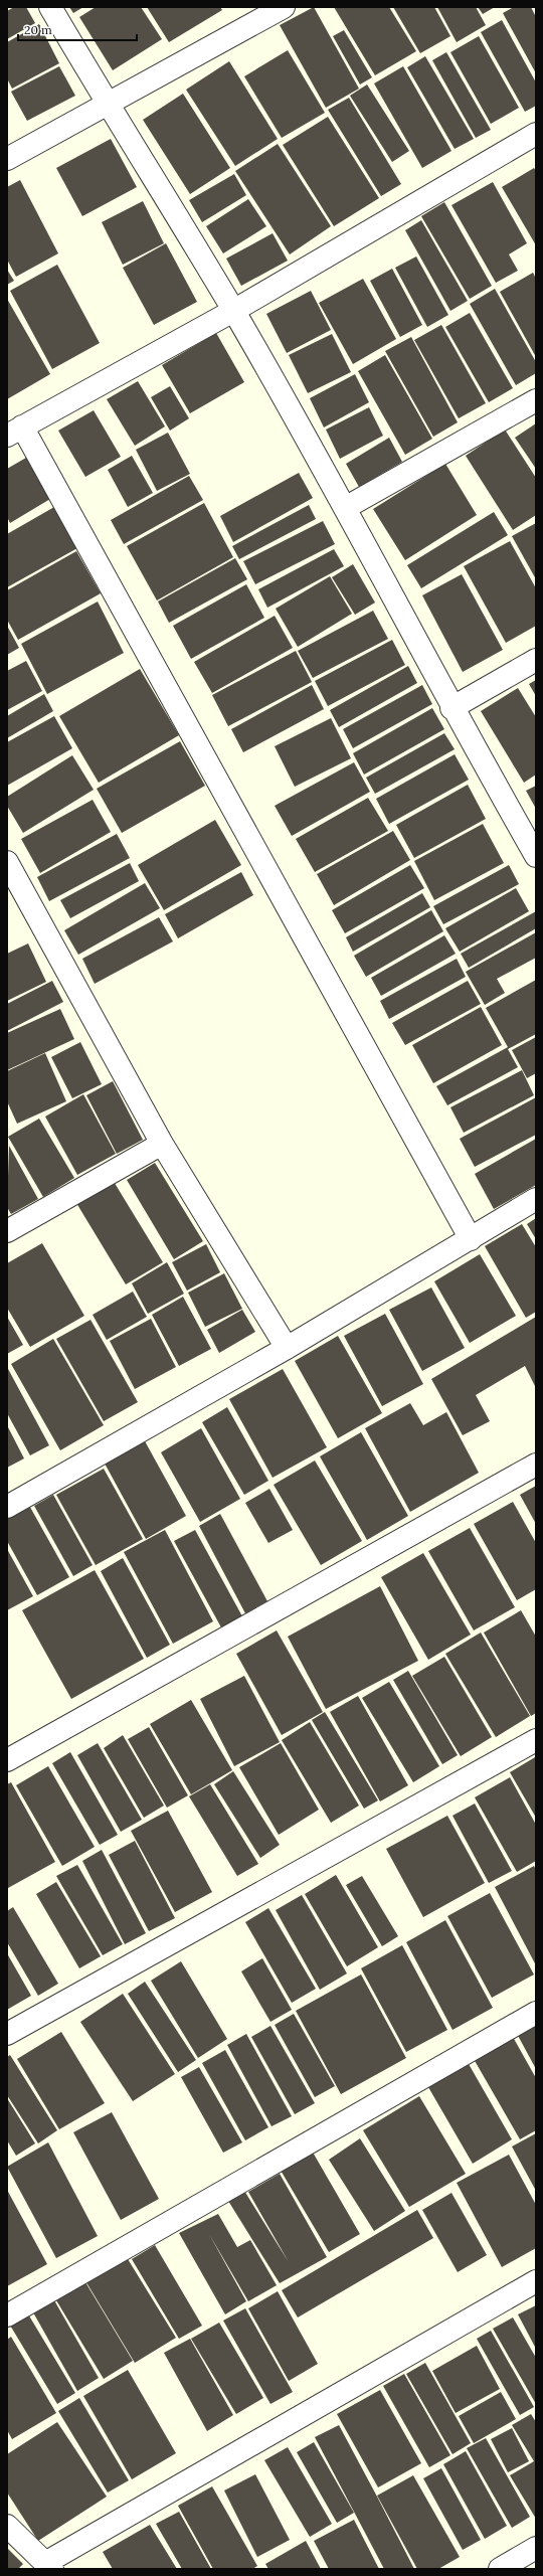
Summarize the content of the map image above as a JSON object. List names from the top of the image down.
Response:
{
  "scale_bar": "20 m"
}
